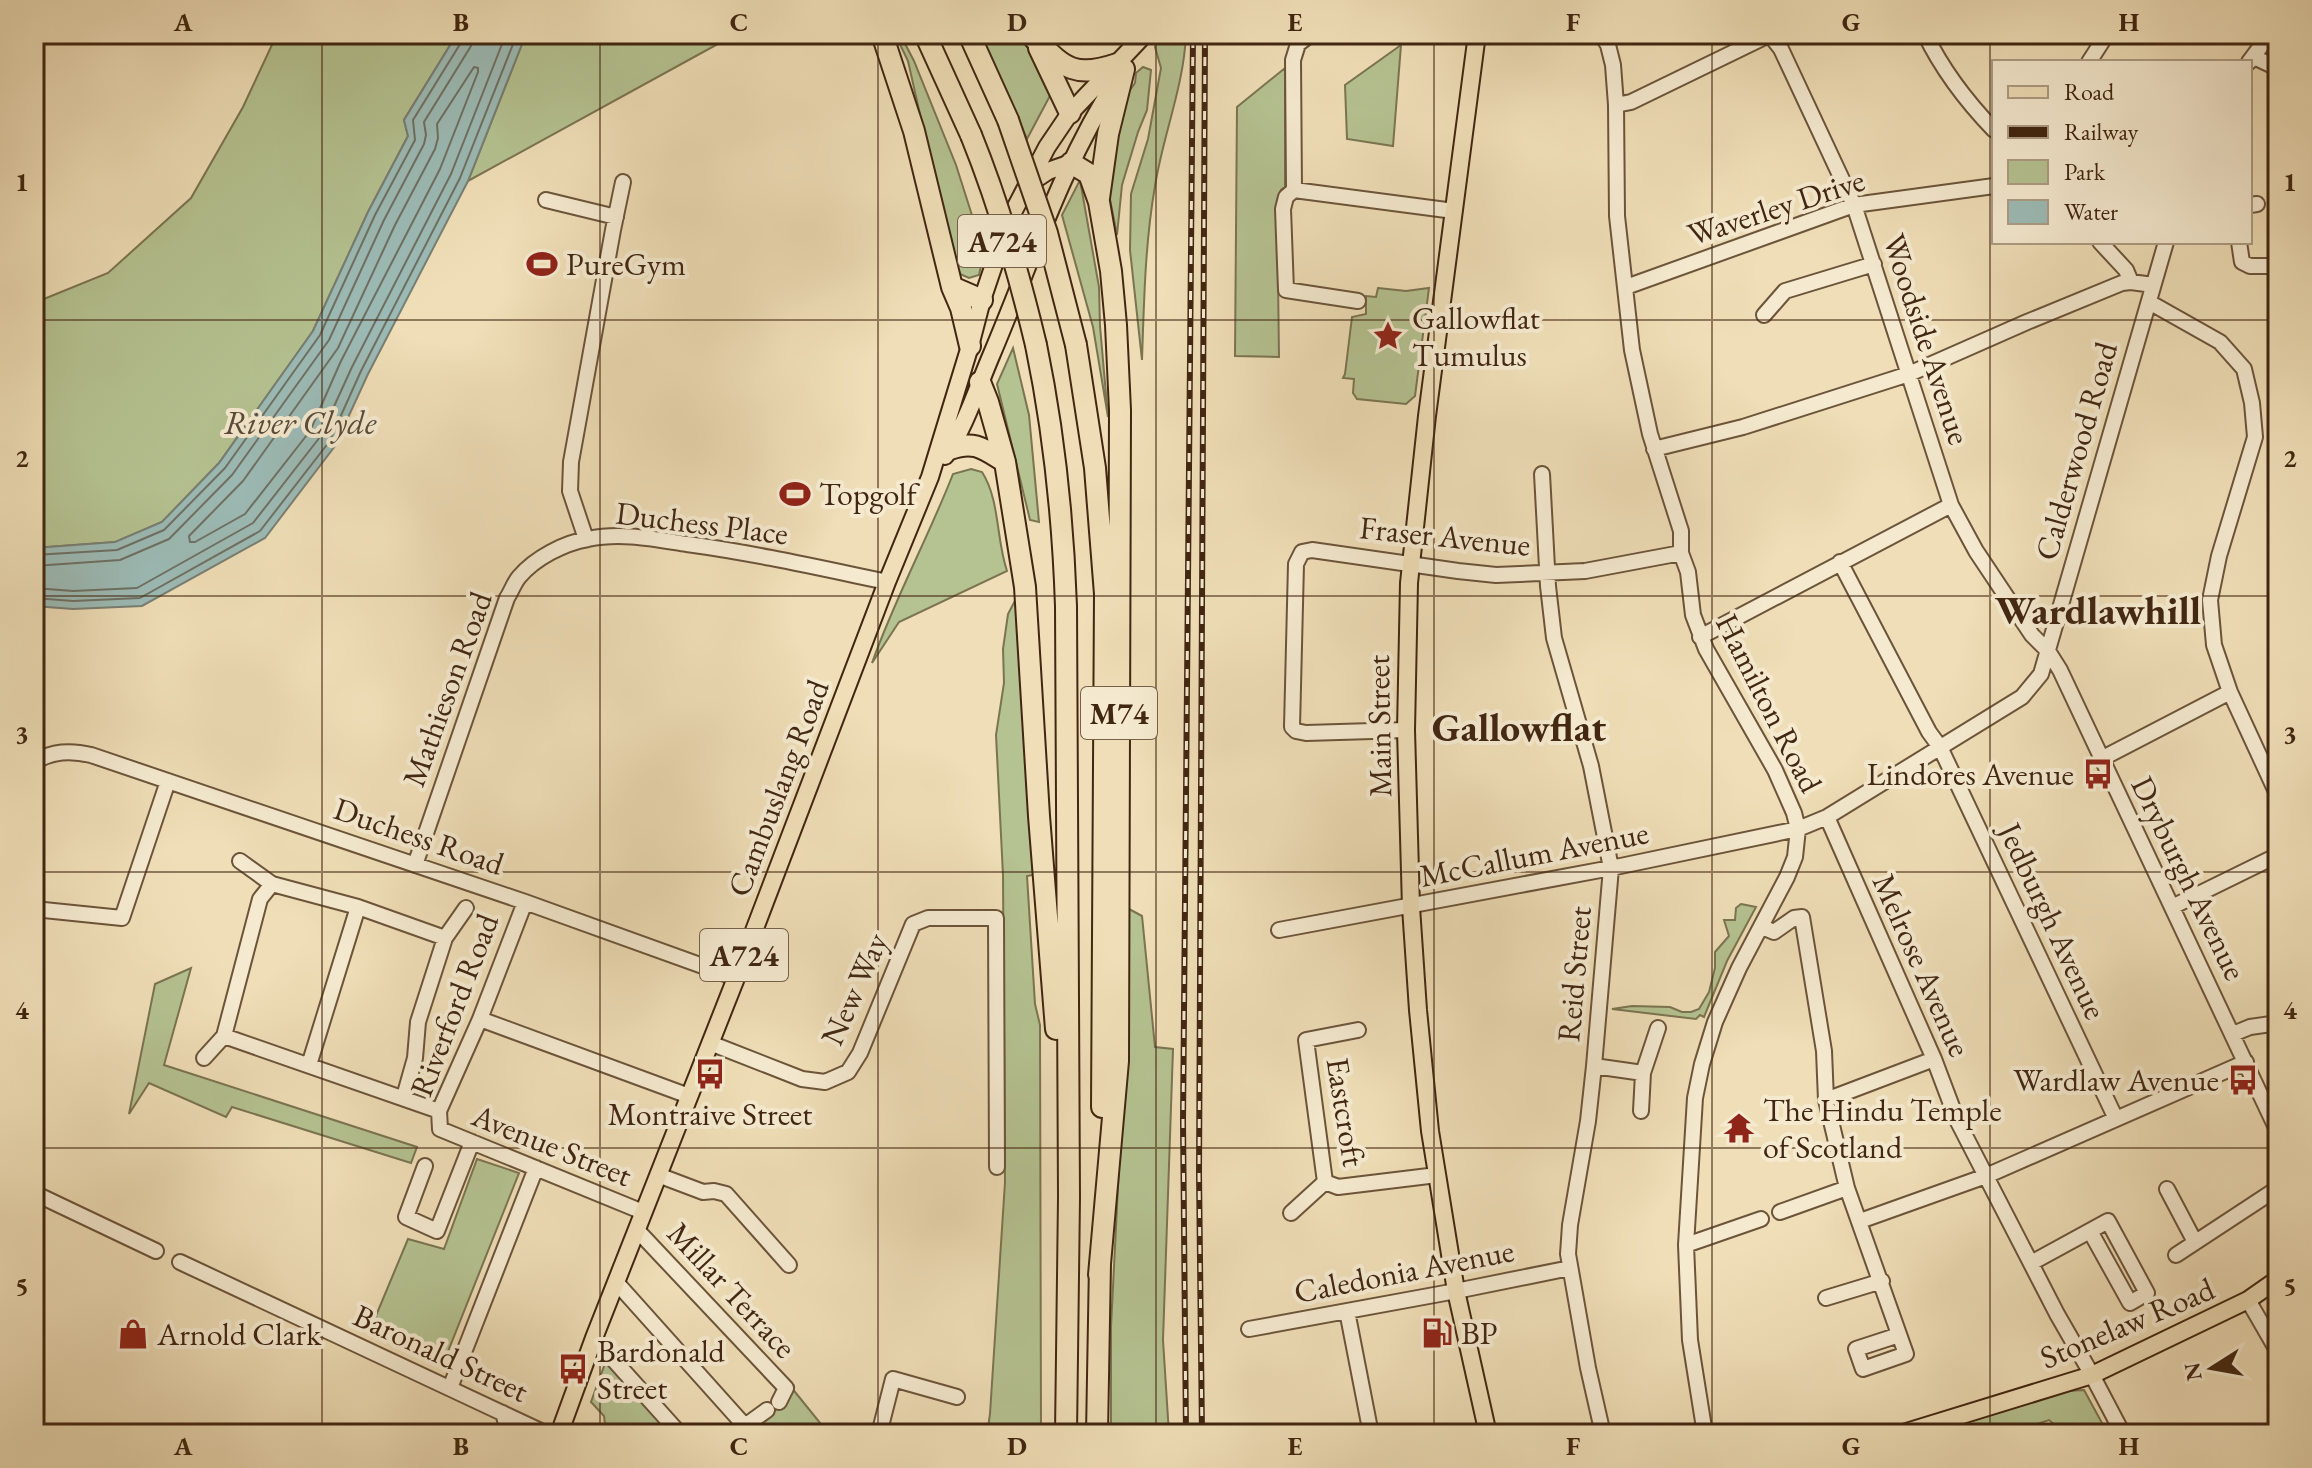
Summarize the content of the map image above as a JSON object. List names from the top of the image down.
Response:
{
  "streets": {
    "highway": ["M74"],
    "main road": [
      "A724",
      "Main Street",
      "Cambuslang Road",
      "Stonelaw Road"
    ],
    "street": [
      "Waverley Drive",
      "Woodside Avenue",
      "Calderwood Road",
      "Duchess Place",
      "Fraser Avenue",
      "Mathieson Road",
      "Hamilton Road",
      "Duchess Road",
      "McCallum Avenue",
      "Dryburgh Avenue",
      "Jedburgh Avenue",
      "Melrose Avenue",
      "Reid Street",
      "New Way",
      "Riverford Road",
      "Eastcroft",
      "Avenue Street",
      "Caledonia Avenue",
      "Millar Terrace",
      "Baronald Street"
    ]
  },
  "crossings": [
    ["Waverley Drive", "Woodside Avenue"],
    ["Waverley Drive", "Hamilton Road"],
    ["Woodside Avenue", "Calderwood Road"],
    ["Woodside Avenue", "Dryburgh Avenue"],
    ["Calderwood Road", "Hamilton Road"],
    ["Calderwood Road", "McCallum Avenue"],
    ["Calderwood Road", "Dryburgh Avenue"],
    ["Calderwood Road", "Jedburgh Avenue"],
    ["Calderwood Road", "Melrose Avenue"],
    ["Duchess Place", "Mathieson Road"],
    ["Duchess Place", "Cambuslang Road"],
    ["Fraser Avenue", "Hamilton Road"],
    ["Fraser Avenue", "Main Street"],
    ["Fraser Avenue", "Reid Street"],
    ["Mathieson Road", "Duchess Road"],
    ["Hamilton Road", "McCallum Avenue"],
    ["M74", "Cambuslang Road"],
    ["Main Street", "McCallum Avenue"],
    ["Main Street", "Eastcroft"],
    ["Main Street", "Caledonia Avenue"],
    ["Cambuslang Road", "Duchess Road"],
    ["Cambuslang Road", "New Way"],
    ["Cambuslang Road", "Avenue Street"],
    ["Cambuslang Road", "Millar Terrace"],
    ["Duchess Road", "Riverford Road"],
    ["McCallum Avenue", "Reid Street"],
    ["Melrose Avenue", "Stonelaw Road"],
    ["Reid Street", "Caledonia Avenue"],
    ["Riverford Road", "Avenue Street"]
  ],
  "districts": ["Wardlawhill", "Gallowflat"],
  "water": ["River Clyde"],
  "places": {
    "sports": ["PureGym", "Topgolf"],
    "place": ["Gallowflat Tumulus"],
    "bus stop": [
      "Lindores Avenue",
      "Montraive Street",
      "Wardlaw Avenue",
      "Bardonald Street"
    ],
    "temple": ["The Hindu Temple of Scotland"],
    "fuel station": ["BP"],
    "shop": ["Arnold Clark"]
  },
  "legend": [
    "Road",
    "Railway",
    "Park",
    "Water"
  ],
  "north": "left",
  "grid": {
    "columns": [
      "A",
      "B",
      "C",
      "D",
      "E",
      "F",
      "G",
      "H"
    ],
    "rows": [
      "1",
      "2",
      "3",
      "4",
      "5"
    ]
  }
}
